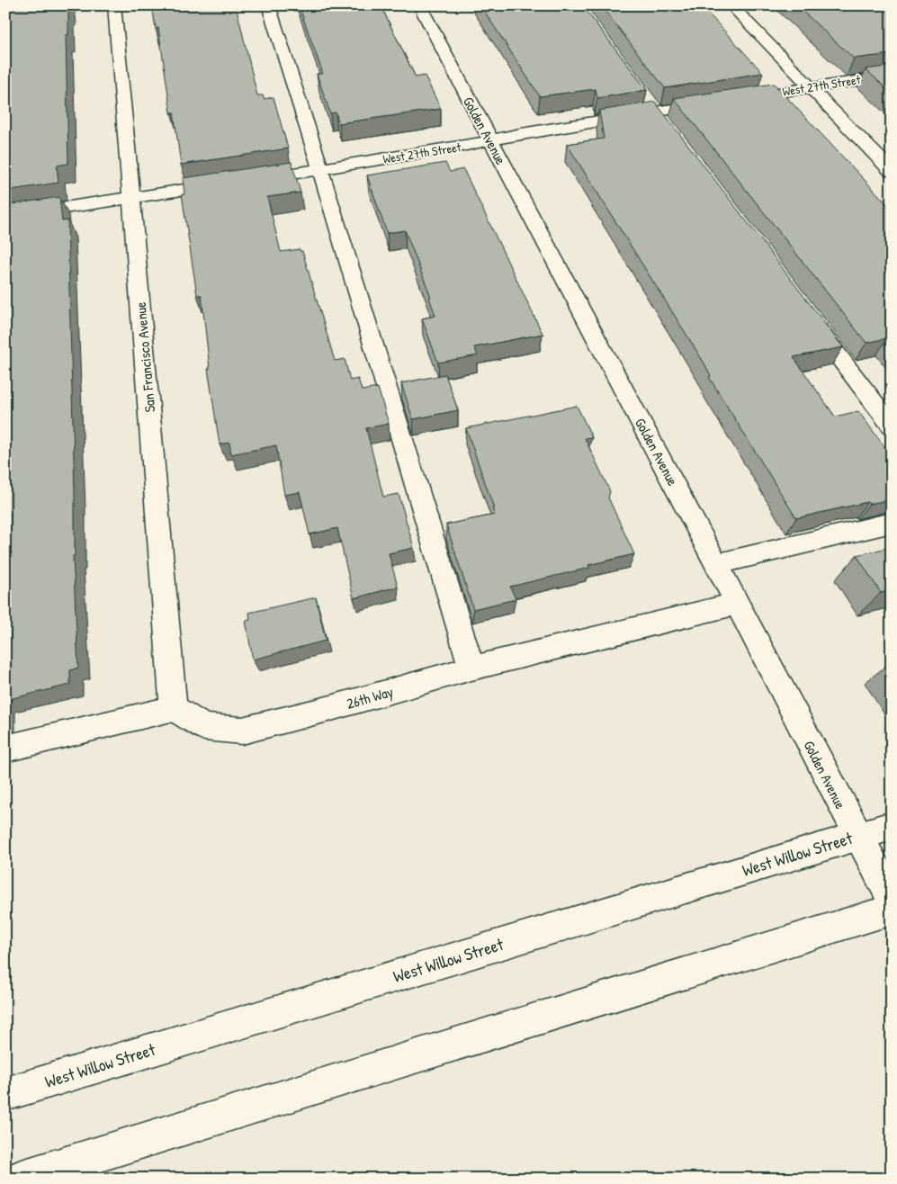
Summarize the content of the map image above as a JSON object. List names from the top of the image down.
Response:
{
  "streets": {
    "street": [
      "West 27th Street",
      "Golden Avenue",
      "San Francisco Avenue",
      "26th Way",
      "West Willow Street"
    ]
  },
  "crossings": [
    ["West 27th Street", "Golden Avenue"],
    ["Golden Avenue", "26th Way"],
    ["Golden Avenue", "West Willow Street"],
    ["San Francisco Avenue", "26th Way"]
  ]
}
